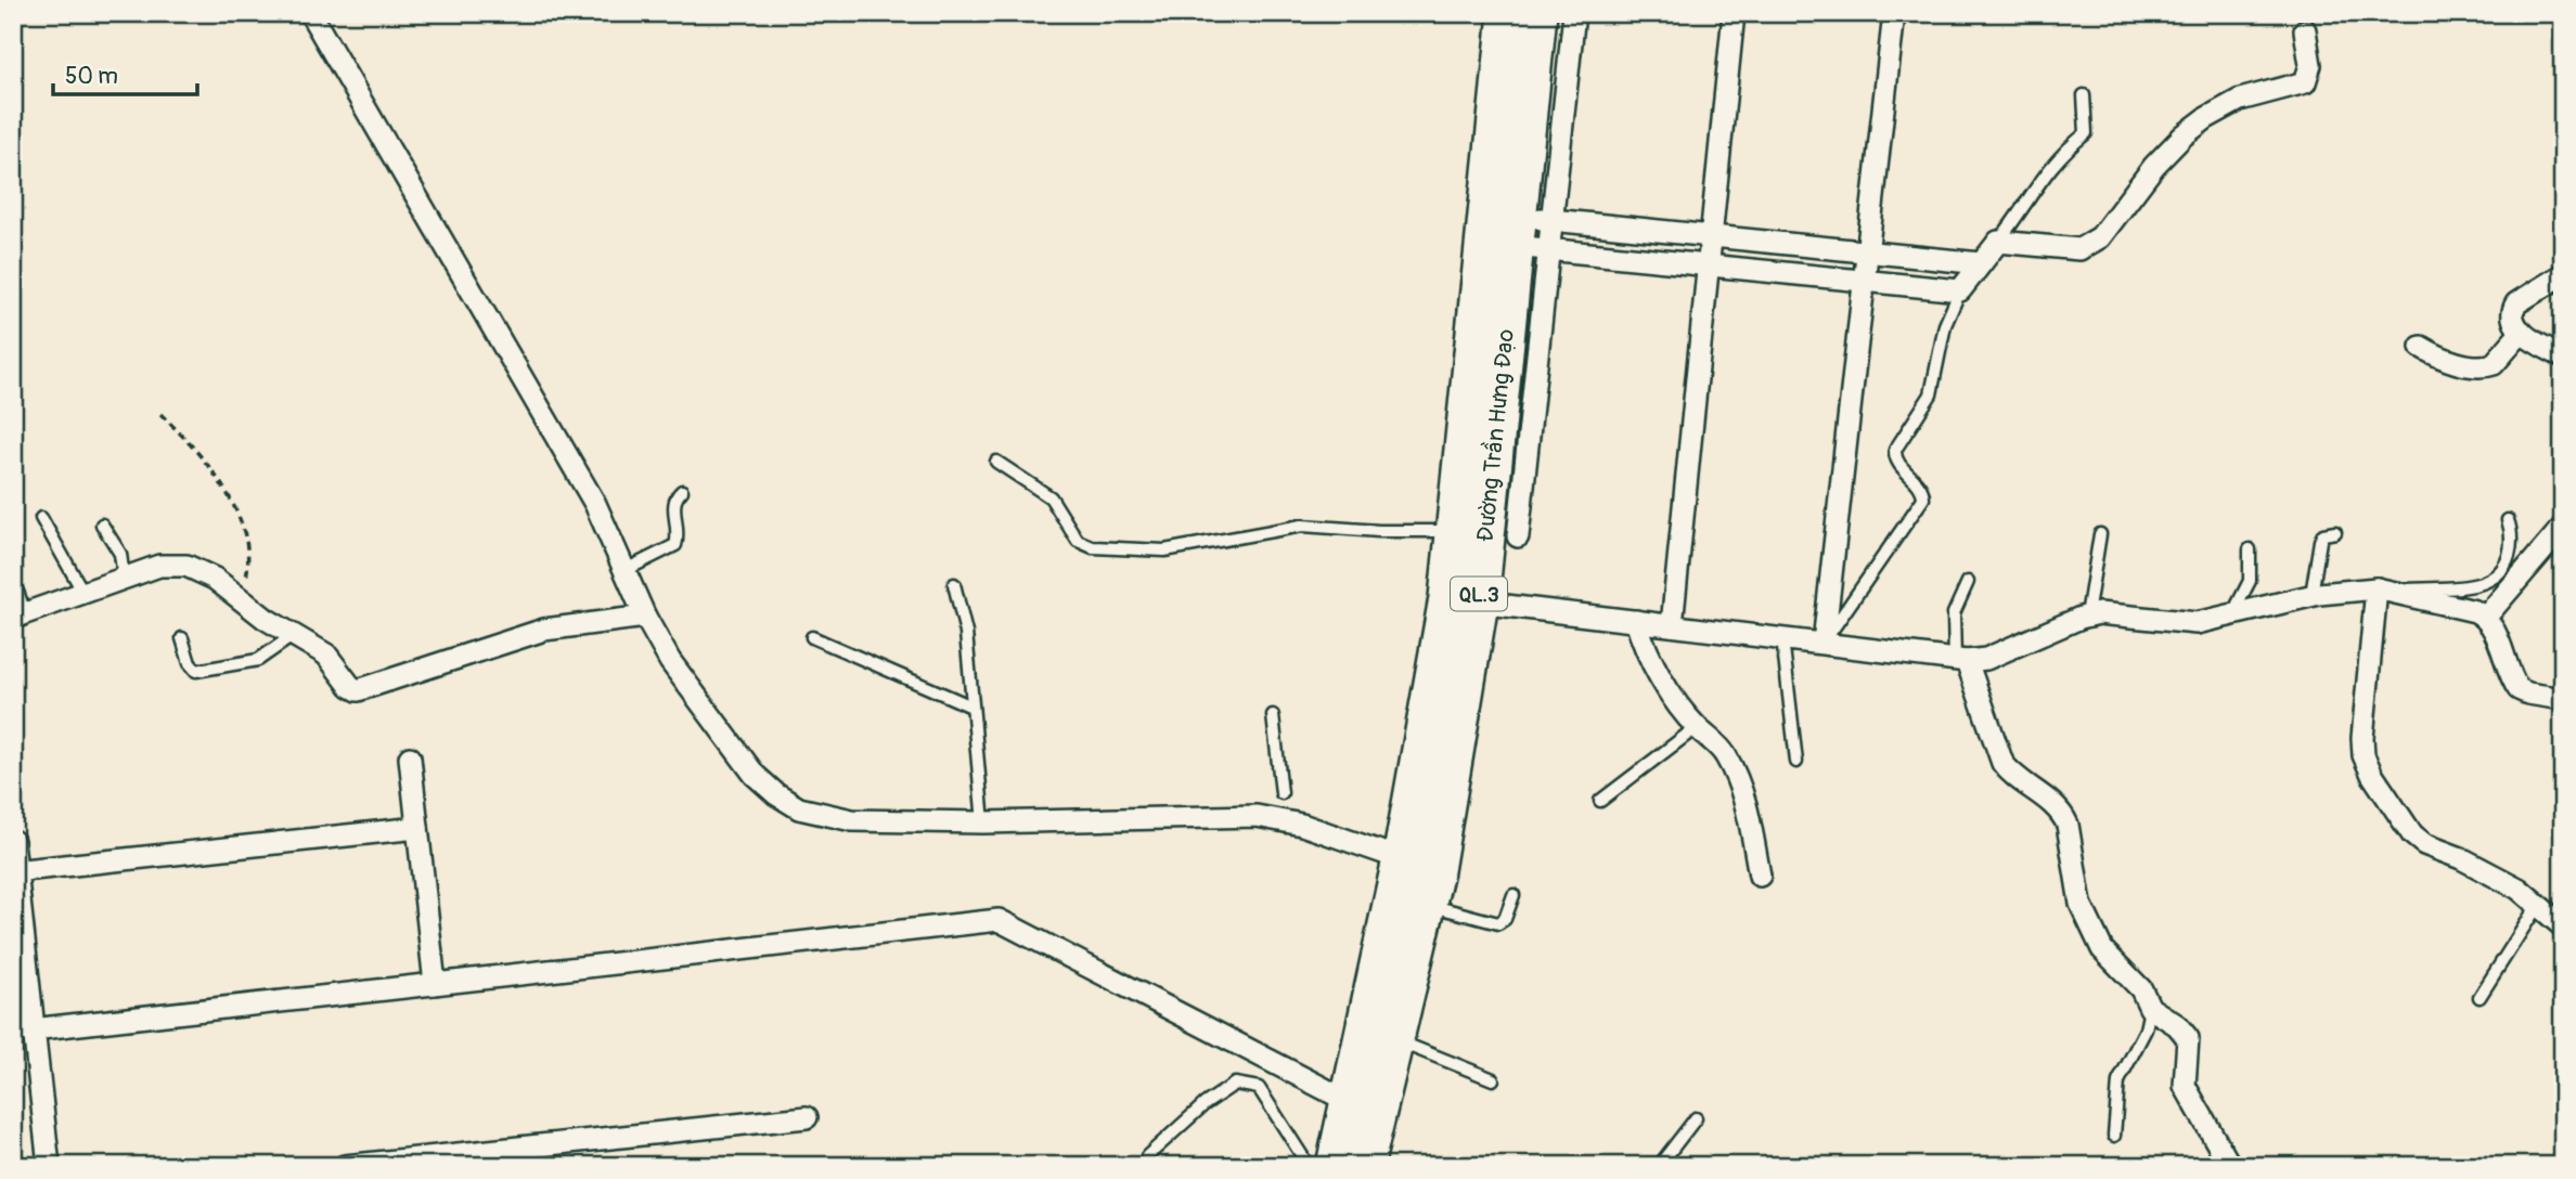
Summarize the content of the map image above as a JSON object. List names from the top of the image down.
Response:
{
  "streets": {
    "highway": ["Đường Trần Hưng Đạo", "QL.3"]
  },
  "scale_bar": "50 m"
}
